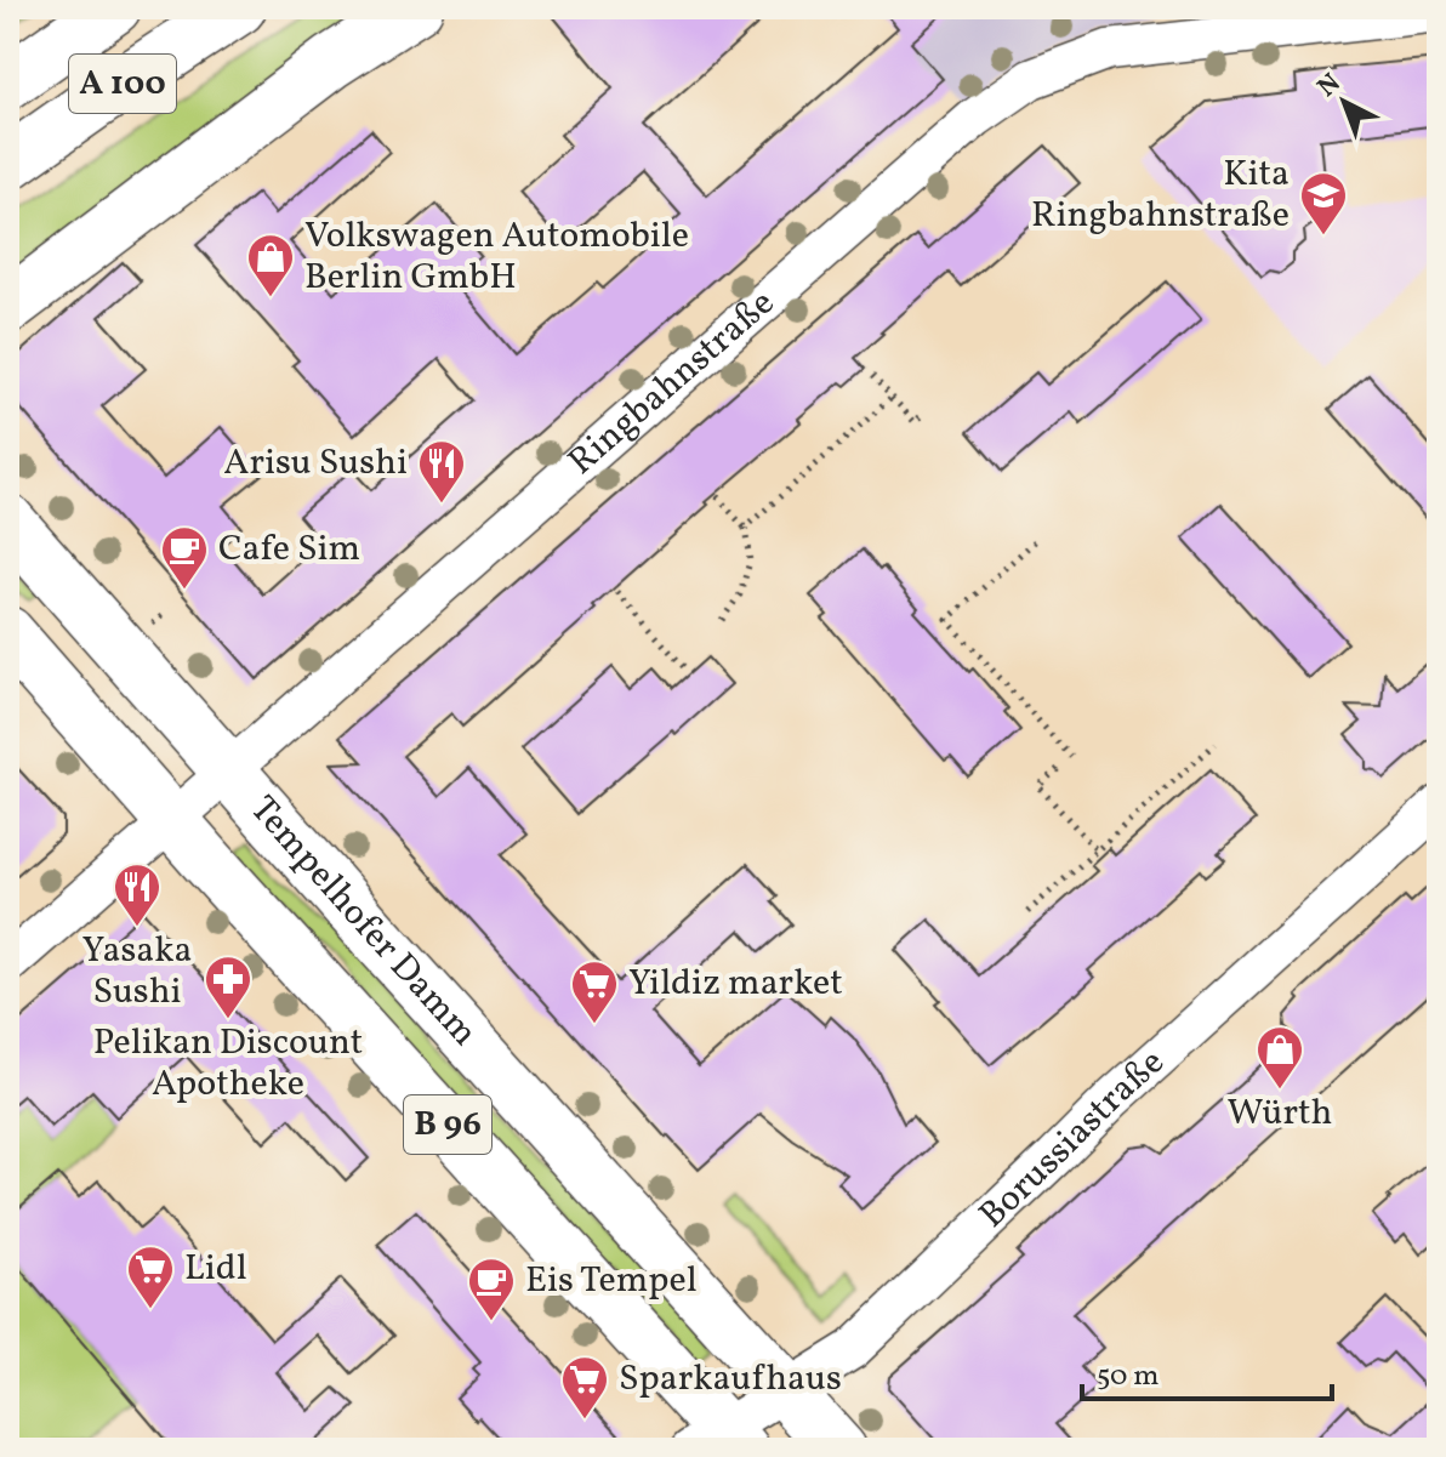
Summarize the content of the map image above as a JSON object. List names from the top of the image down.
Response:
{
  "streets": {
    "main road": ["A 100", "Tempelhofer Damm", "B 96"],
    "street": ["Ringbahnstraße", "Borussiastraße"]
  },
  "crossings": [
    ["Ringbahnstraße", "Tempelhofer Damm"],
    ["Tempelhofer Damm", "Borussiastraße"]
  ],
  "places": {
    "school or university": ["Kita Ringbahnstraße"],
    "shop": ["Volkswagen Automobile Berlin GmbH", "Würth"],
    "restaurant": ["Arisu Sushi", "Yasaka Sushi"],
    "cafe": ["Cafe Sim", "Eis Tempel"],
    "pharmacy": ["Pelikan Discount Apotheke"],
    "supermarket": ["Yildiz market", "Lidl", "Sparkaufhaus"]
  },
  "scale_bar": "50 m",
  "north": "top left"
}
